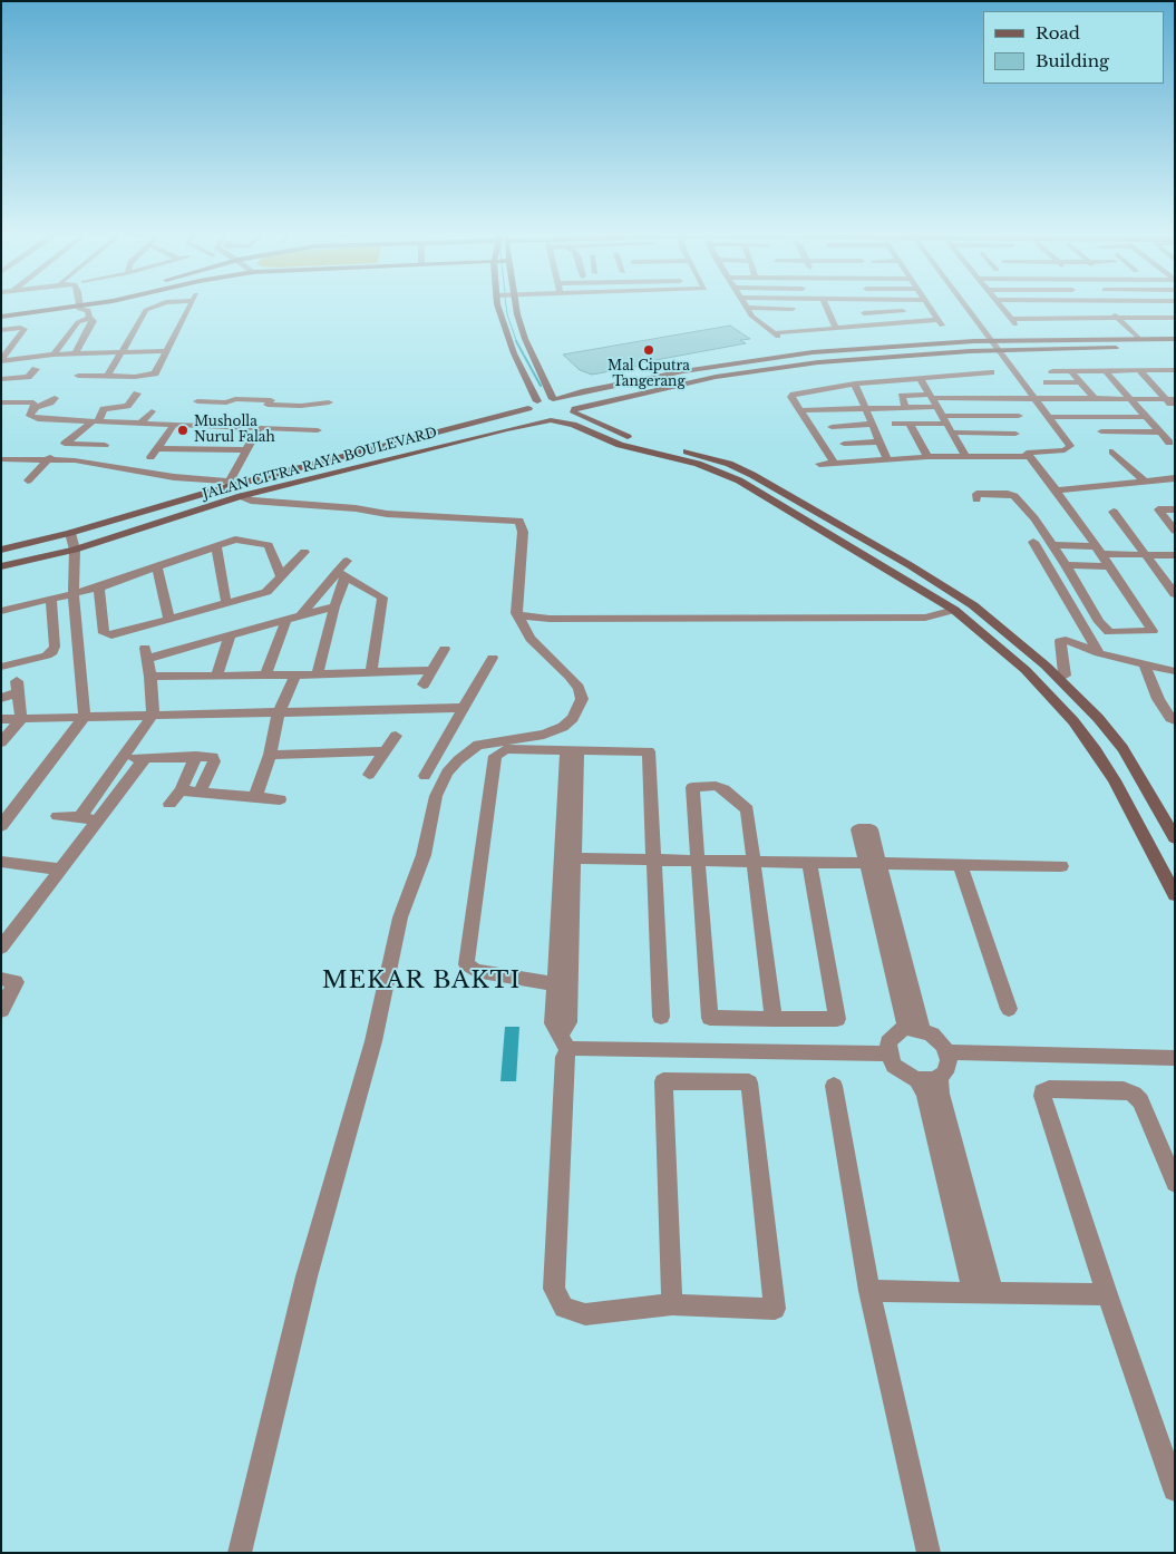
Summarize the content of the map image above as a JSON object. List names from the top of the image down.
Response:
{
  "streets": {
    "street": ["JALAN CITRA RAYA BOULEVARD"]
  },
  "districts": ["MEKAR BAKTI"],
  "places": ["Mal Ciputra Tangerang", "Musholla Nurul Falah"],
  "legend": ["Road", "Building"]
}
